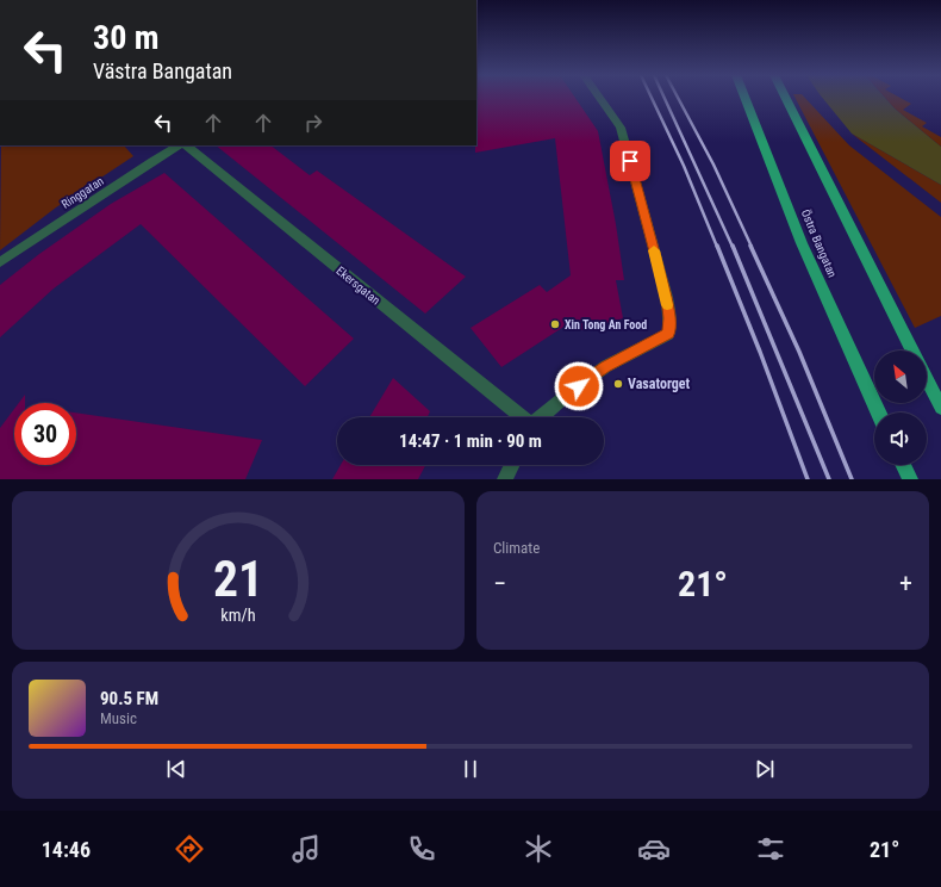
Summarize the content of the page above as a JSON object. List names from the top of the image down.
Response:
{
  "streets": {
    "main road": ["Östra Bangatan"],
    "street": ["Ringgatan", "Ekersgatan"]
  },
  "places": ["Xin Tong An Food", "Vasatorget"],
  "north": "top left",
  "page": {
    "turn": ["30 m", "Västra Bangatan"],
    "limit": "30",
    "trip": "14:47 · 1 min · 90 m",
    "tile": "Climate",
    "heat": ["−", "21°", "+"],
    "song": ["90.5 FM", "Music"],
    "tabs": ["14:46", "21°"],
    "gauge": ["21", "km/h"]
  }
}
